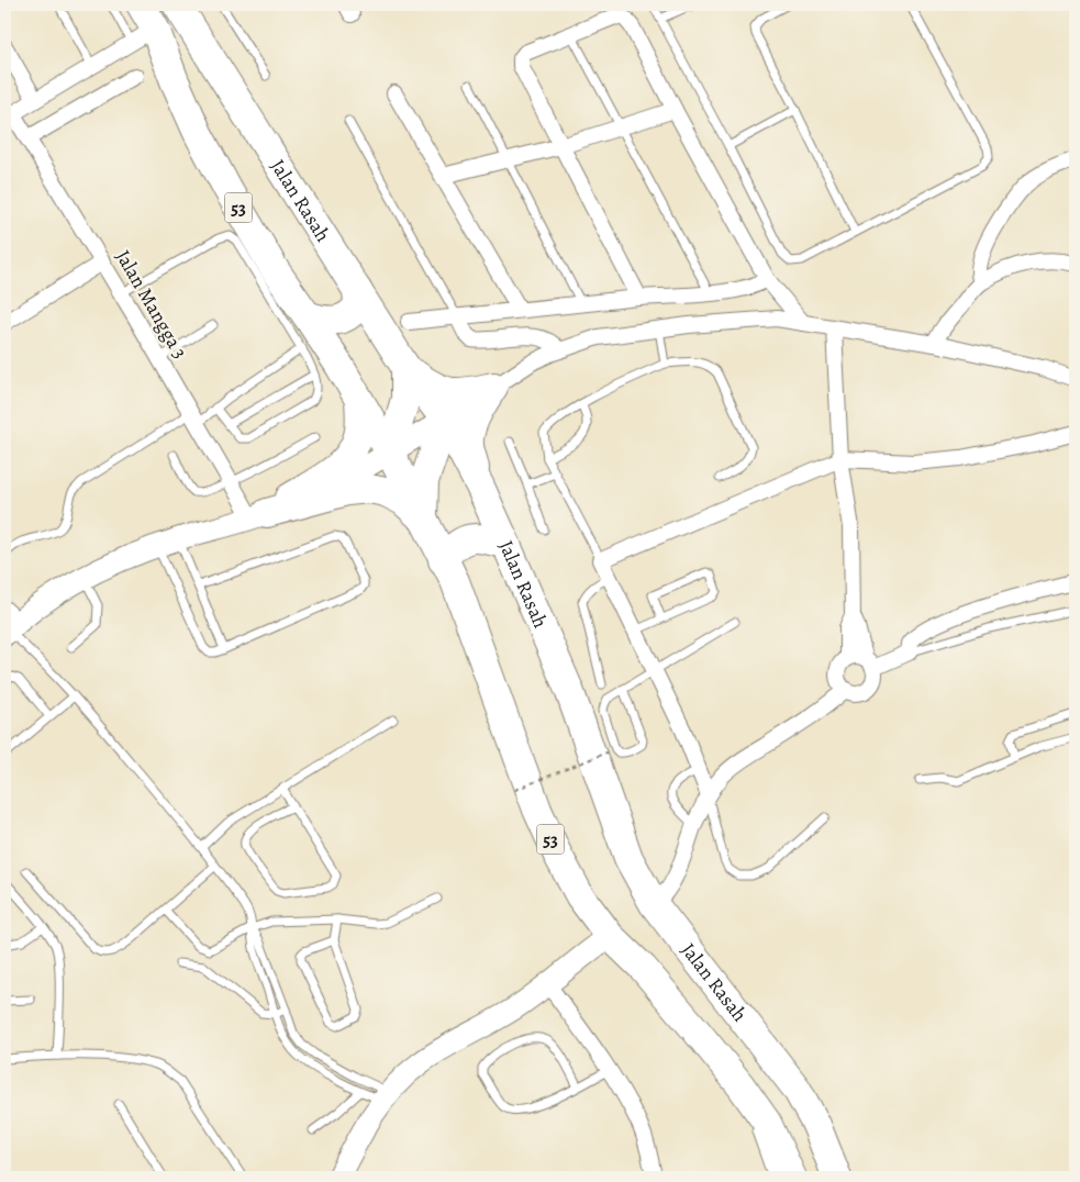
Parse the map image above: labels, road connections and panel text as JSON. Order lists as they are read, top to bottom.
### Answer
{
  "streets": {
    "highway": ["Jalan Rasah", "53"],
    "street": ["Jalan Mangga 3"]
  }
}
